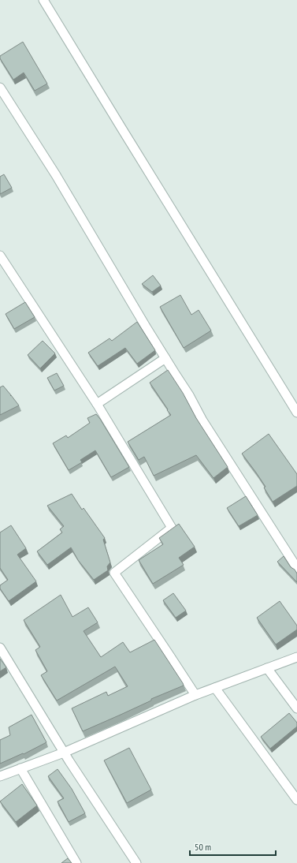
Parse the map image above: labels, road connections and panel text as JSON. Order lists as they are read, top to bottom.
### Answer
{
  "scale_bar": "50 m"
}
